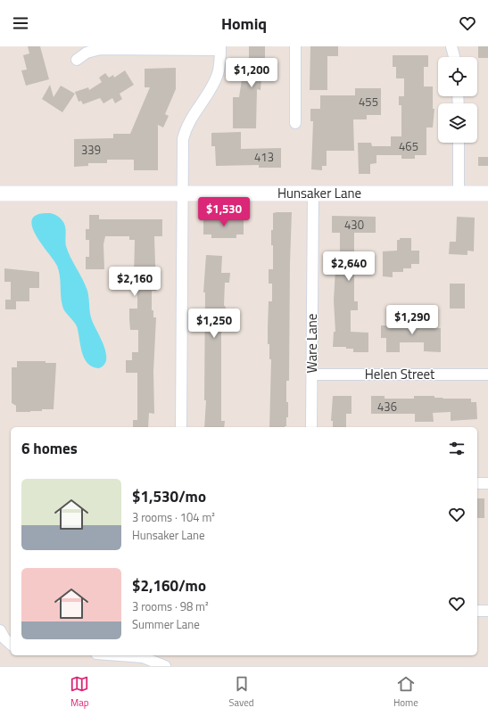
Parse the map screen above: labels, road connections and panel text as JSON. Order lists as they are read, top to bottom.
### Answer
{
  "streets": {
    "street": ["Hunsaker Lane", "Ware Lane", "Helen Street"]
  },
  "crossings": [
    ["Hunsaker Lane", "Ware Lane"],
    ["Ware Lane", "Helen Street"]
  ],
  "house_numbers": [
    "455",
    "465",
    "339",
    "413",
    "430",
    "436"
  ],
  "page": {
    "header": "Homiq",
    "price": [
      "$1,200",
      "$1,530",
      "$2,640",
      "$2,160",
      "$1,290",
      "$1,250"
    ],
    "heading": "6 homes",
    "list": [
      {
        "name": "$1,530/mo",
        "note": "3 rooms · 104 m² · Hunsaker Lane"
      },
      {
        "name": "$2,160/mo",
        "note": "3 rooms · 98 m² · Summer Lane"
      }
    ],
    "tabs": ["Map", "Saved", "Home"]
  }
}
